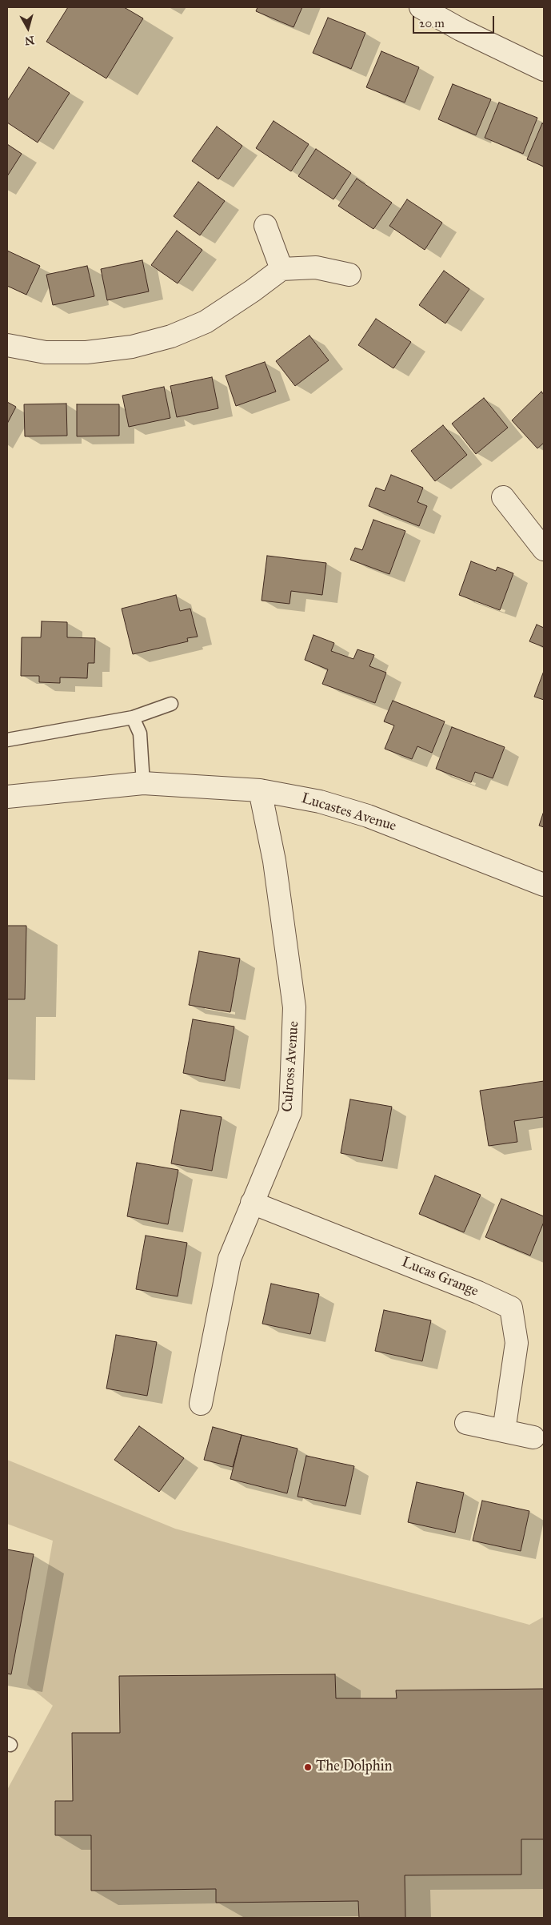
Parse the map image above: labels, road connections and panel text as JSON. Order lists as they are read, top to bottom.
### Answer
{
  "streets": {
    "street": ["Lucastes Avenue", "Culross Avenue", "Lucas Grange"]
  },
  "crossings": [
    ["Lucastes Avenue", "Culross Avenue"],
    ["Culross Avenue", "Lucas Grange"]
  ],
  "places": ["The Dolphin"],
  "scale_bar": "20 m",
  "north": "bottom"
}
